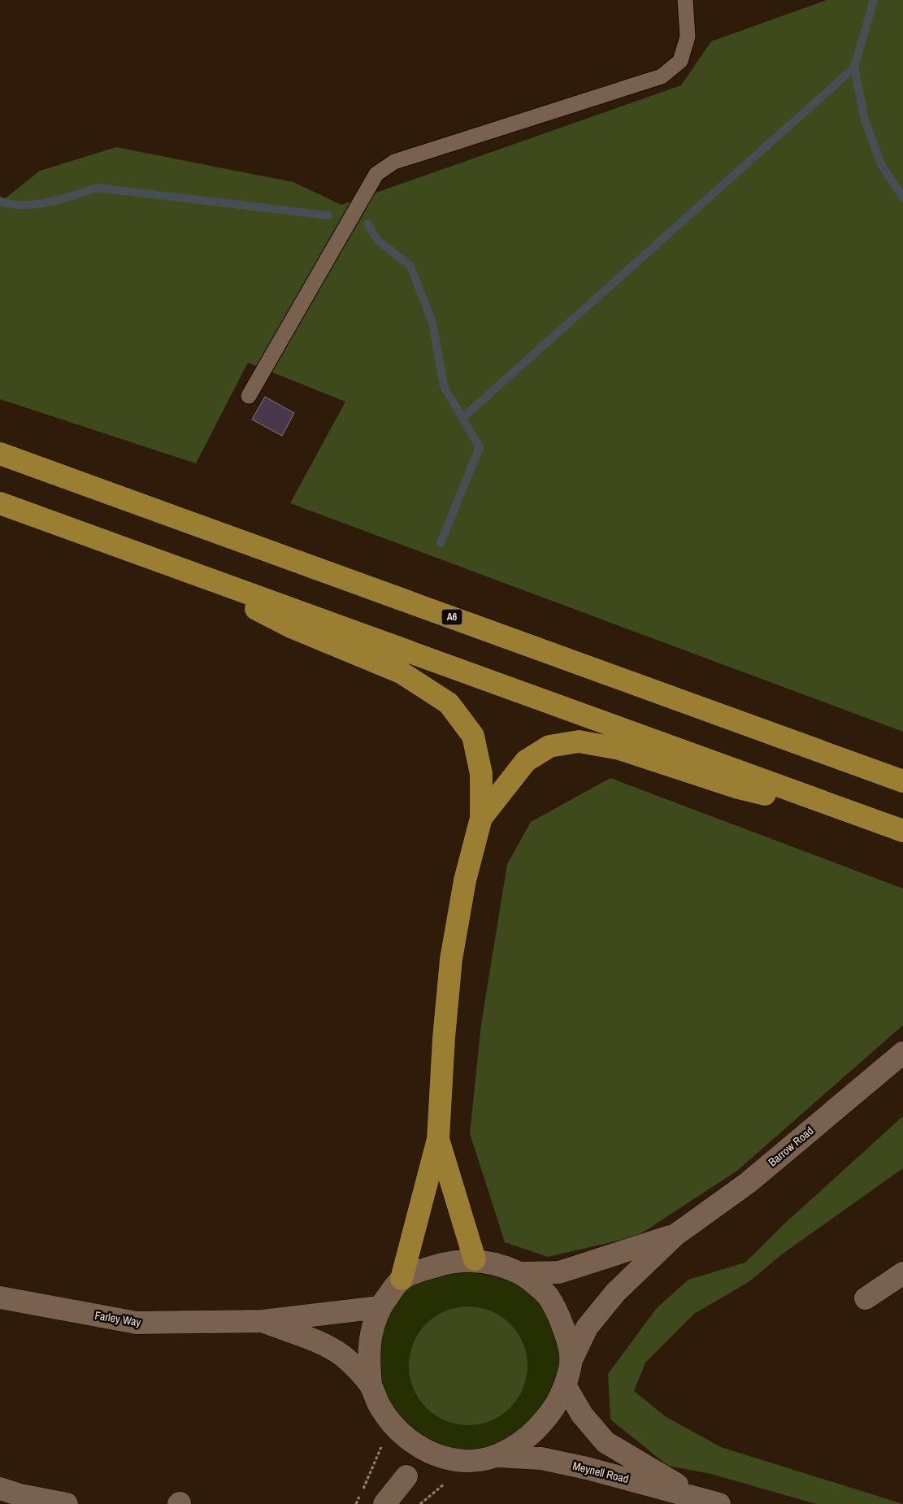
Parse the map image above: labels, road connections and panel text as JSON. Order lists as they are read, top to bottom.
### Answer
{
  "streets": {
    "highway": ["A6"],
    "street": ["Barrow Road", "Farley Way", "Meynell Road"]
  }
}
